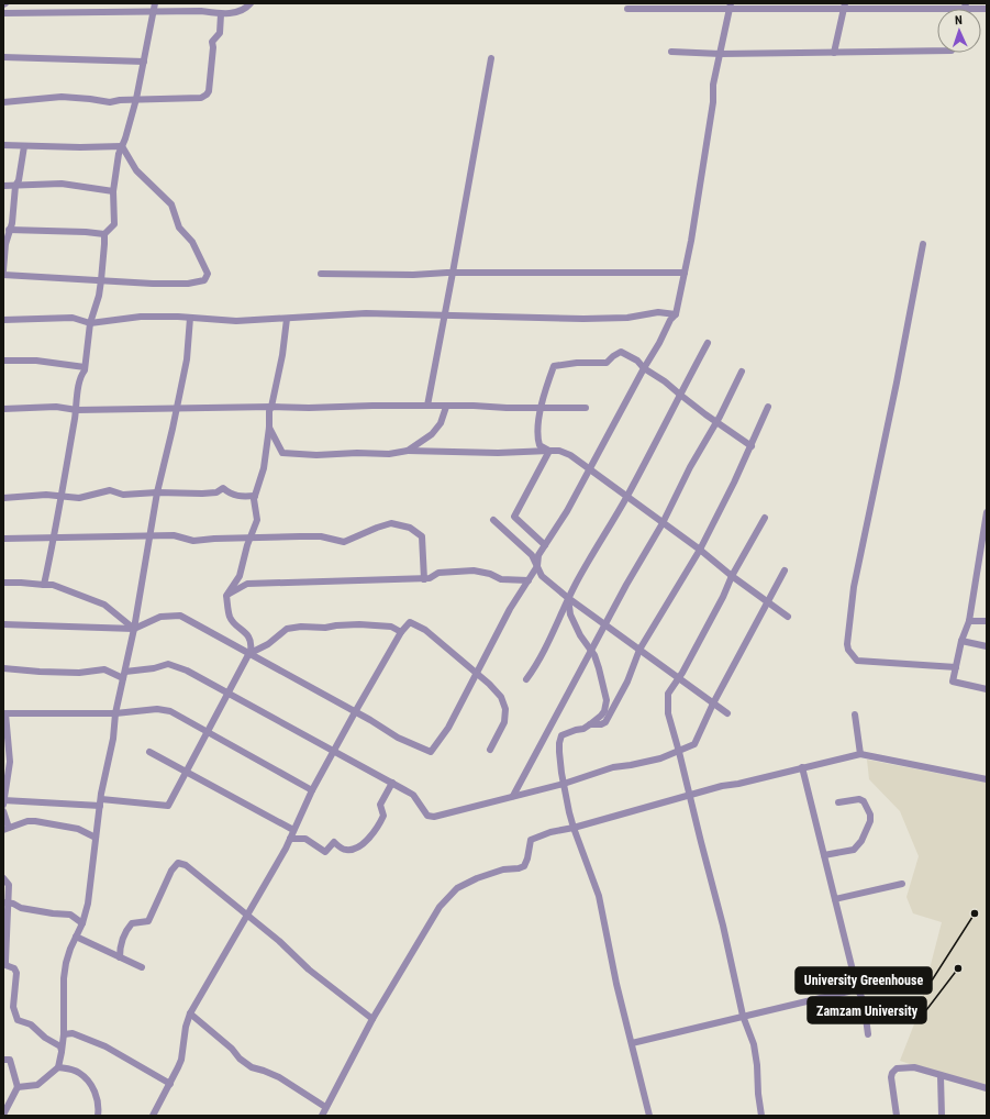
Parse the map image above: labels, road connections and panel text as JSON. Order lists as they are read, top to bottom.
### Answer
{
  "places": ["University Greenhouse", "Zamzam University"],
  "north": "top"
}
